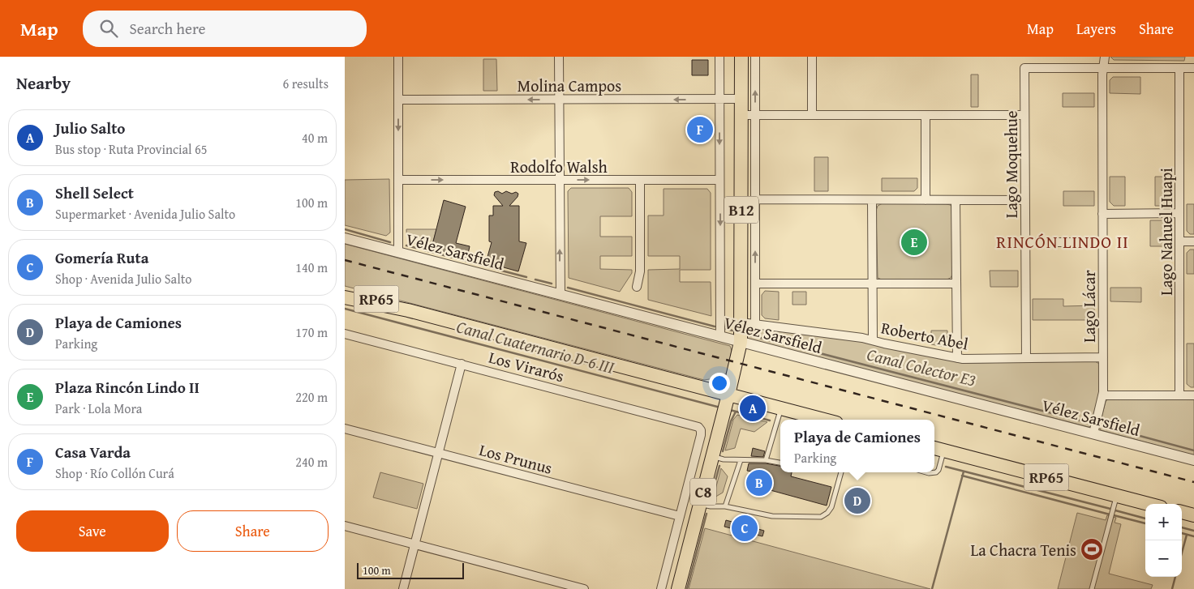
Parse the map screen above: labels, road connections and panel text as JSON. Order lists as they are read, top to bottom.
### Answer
{
  "streets": {
    "main road": ["B12", "RP65", "C8"],
    "street": [
      "Molina Campos",
      "Lago Moquehue",
      "Rodolfo Walsh",
      "Lago Nahuel Huapi",
      "Vélez Sarsfield",
      "Lago Lácar",
      "Roberto Abel",
      "Los Virarós",
      "Los Prunus"
    ]
  },
  "crossings": [
    ["Molina Campos", "B12"],
    ["Lago Moquehue", "Lago Lácar"],
    ["Lago Moquehue", "Roberto Abel"],
    ["B12", "Vélez Sarsfield"],
    ["B12", "RP65"],
    ["B12", "Roberto Abel"],
    ["B12", "C8"],
    ["Vélez Sarsfield", "Lago Lácar"],
    ["RP65", "C8"],
    ["Lago Lácar", "Roberto Abel"],
    ["Los Virarós", "Los Prunus"]
  ],
  "one_way": ["Molina Campos", "Rodolfo Walsh"],
  "districts": ["RINCÓN LINDO II"],
  "water": ["Canal Cuaternario D-6 III", "Canal Colector E3"],
  "places": {
    "sports": ["La Chacra Tenis"]
  },
  "scale_bar": "100 m",
  "page": {
    "header": "Map",
    "search": "Search here",
    "nav": ["Map", "Layers", "Share"],
    "heading": ["Nearby", "6 results"],
    "list": [
      {
        "mark": "A",
        "name": "Julio Salto",
        "note": "Bus stop · Ruta Provincial 65",
        "value": "40 m"
      },
      {
        "mark": "B",
        "name": "Shell Select",
        "note": "Supermarket · Avenida Julio Salto",
        "value": "100 m"
      },
      {
        "mark": "C",
        "name": "Gomería Ruta",
        "note": "Shop · Avenida Julio Salto",
        "value": "140 m"
      },
      {
        "mark": "D",
        "name": "Playa de Camiones",
        "note": "Parking",
        "value": "170 m"
      },
      {
        "mark": "E",
        "name": "Plaza Rincón Lindo II",
        "note": "Park · Lola Mora",
        "value": "220 m"
      },
      {
        "mark": "F",
        "name": "Casa Varda",
        "note": "Shop · Río Collón Curá",
        "value": "240 m"
      }
    ],
    "pins": [
      "F",
      "E",
      "A",
      "B",
      "D",
      "C"
    ],
    "popup": ["Playa de Camiones", "Parking"],
    "buttons": ["Save", "Share"],
    "map_buttons": ["+", "−"],
    "scale": "100 m"
  }
}
